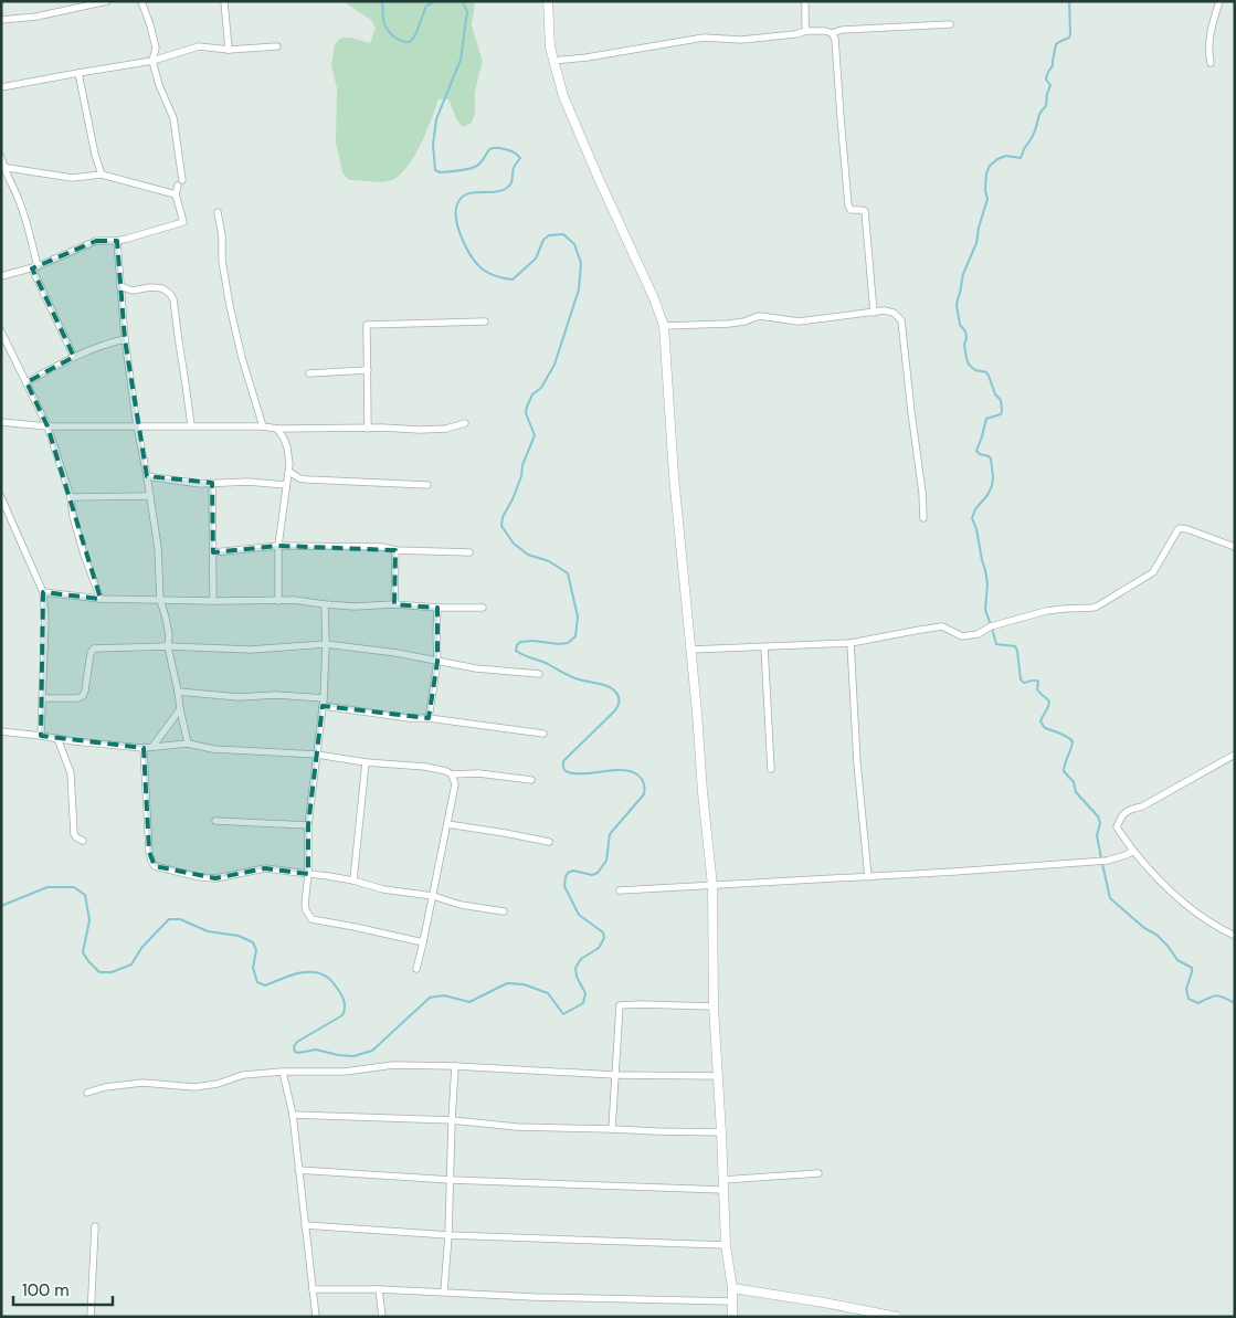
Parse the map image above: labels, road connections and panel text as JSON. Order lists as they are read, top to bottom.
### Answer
{
  "scale_bar": "100 m"
}
